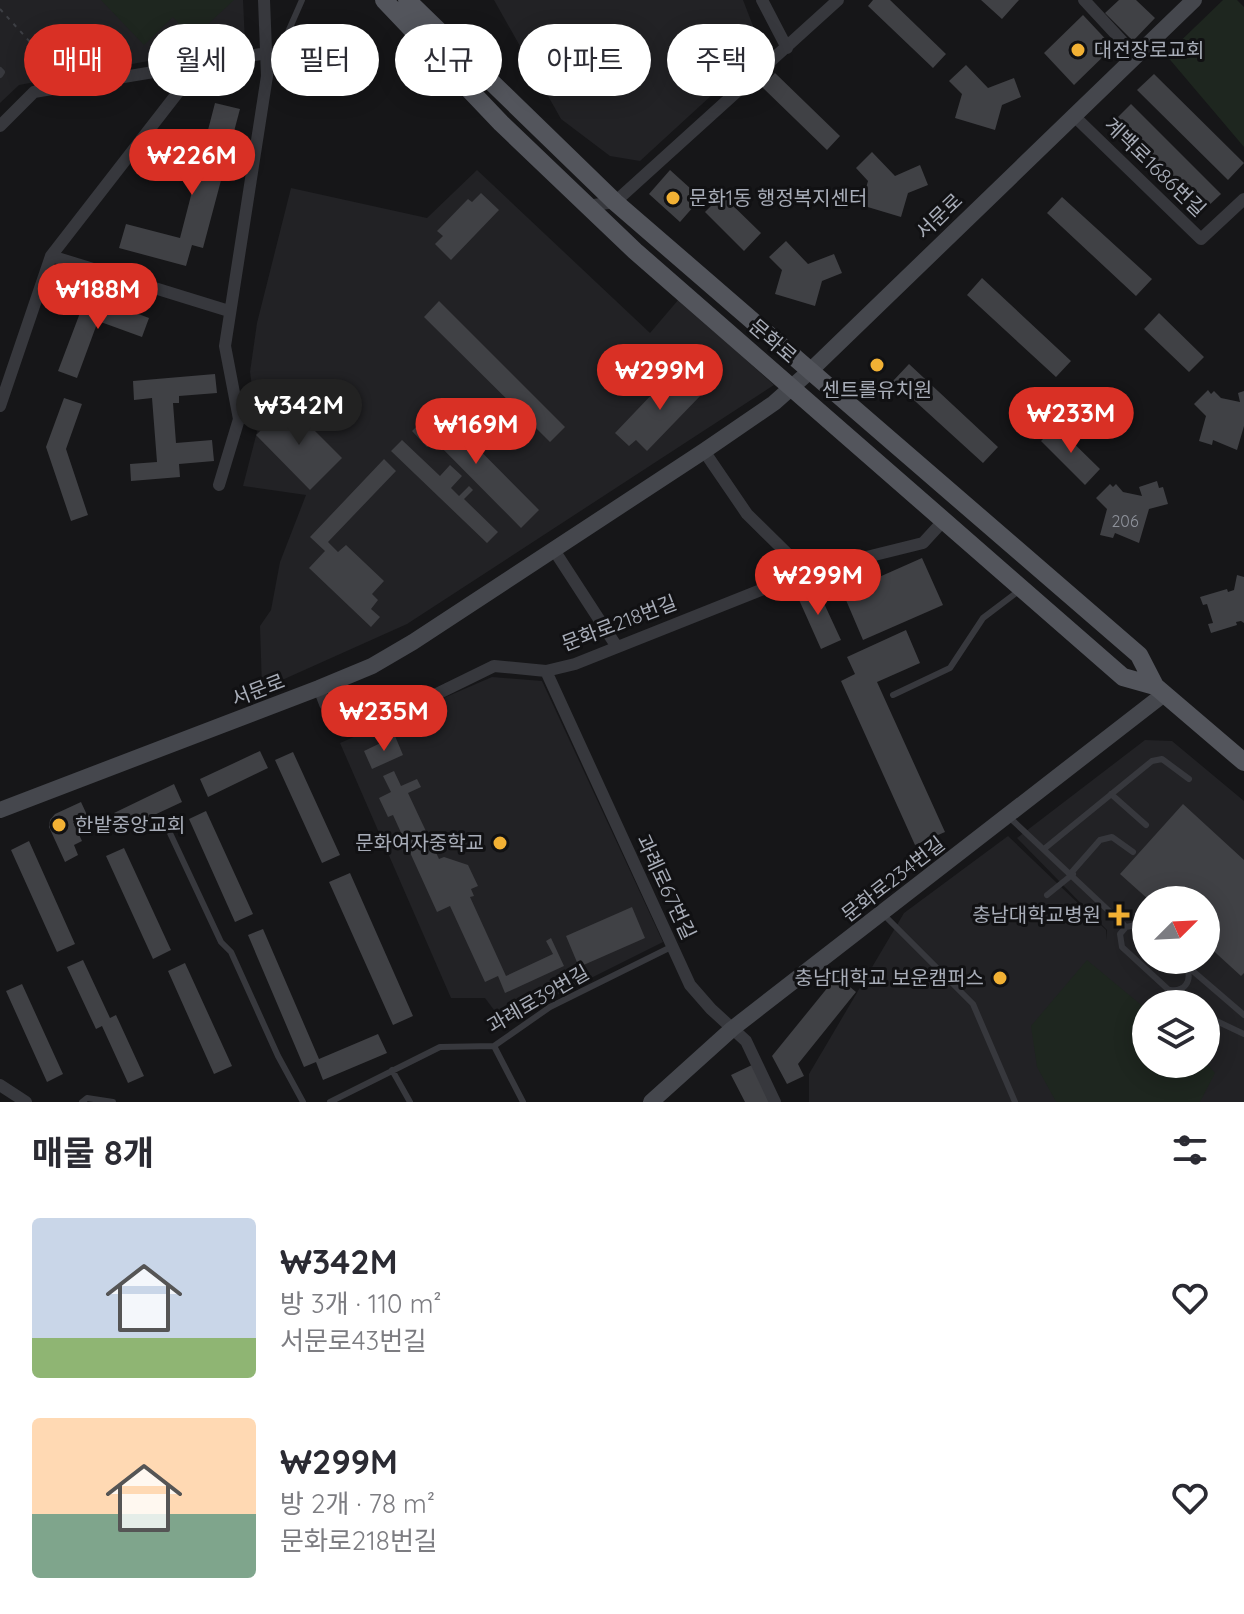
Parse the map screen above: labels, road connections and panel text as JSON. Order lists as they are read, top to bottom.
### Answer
{
  "streets": {
    "main road": ["서문로", "문화로", "문화로234번길"],
    "street": ["계백로1686번길", "문화로218번길", "과례로67번길"],
    "lane": ["과례로39번길"]
  },
  "crossings": [
    ["계백로1686번길", "서문로"],
    ["서문로", "문화로"],
    ["서문로", "문화로218번길"],
    ["문화로", "문화로218번길"],
    ["문화로", "문화로234번길"],
    ["문화로218번길", "과례로67번길"],
    ["문화로234번길", "과례로67번길"],
    ["과례로67번길", "과례로39번길"]
  ],
  "places": {
    "other": [
      "대전장로교회",
      "문화1동 행정복지센터",
      "센트롤유치원",
      "한밭중앙교회",
      "문화여자중학교",
      "충남대학교 보운캠퍼스"
    ],
    "health": ["충남대학교병원"]
  },
  "house_numbers": ["206"],
  "north": "top right",
  "page": {
    "chip": [
      "매매",
      "월세",
      "필터",
      "신규",
      "아파트",
      "주택"
    ],
    "price": [
      "₩226M",
      "₩188M",
      "₩299M",
      "₩342M",
      "₩233M",
      "₩169M",
      "₩299M",
      "₩235M"
    ],
    "heading": "매물 8개",
    "list": [
      {
        "name": "₩342M",
        "note": "방 3개 · 110 m² · 서문로43번길"
      },
      {
        "name": "₩299M",
        "note": "방 2개 · 78 m² · 문화로218번길"
      }
    ]
  }
}
